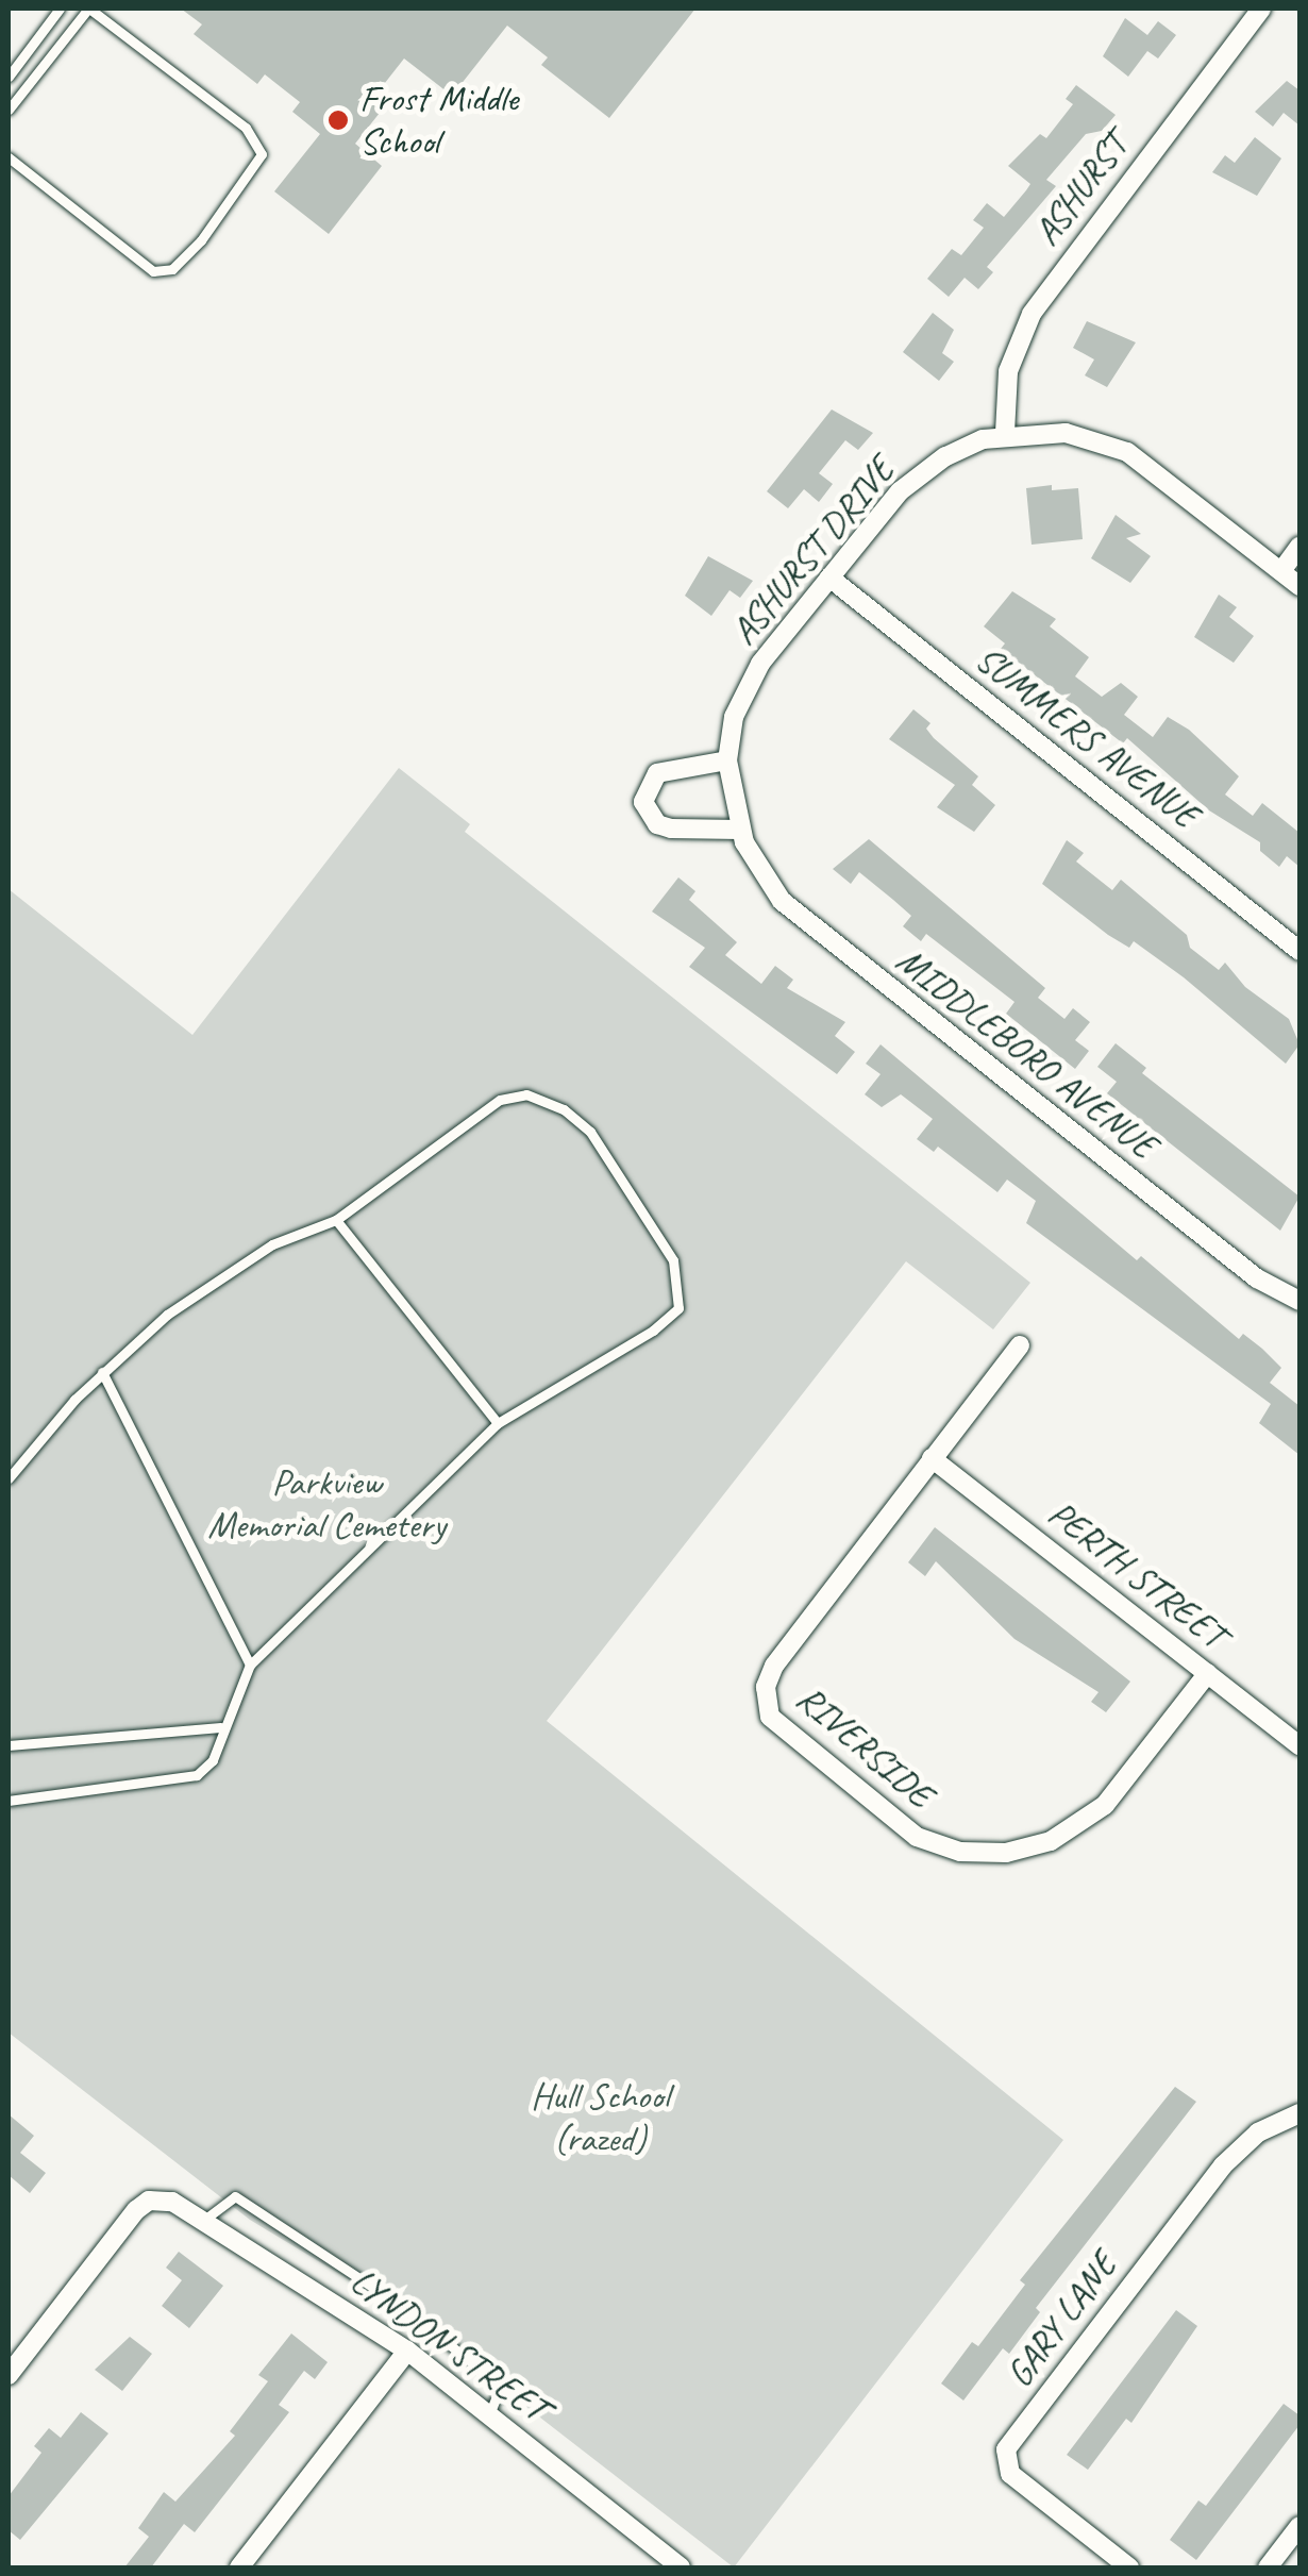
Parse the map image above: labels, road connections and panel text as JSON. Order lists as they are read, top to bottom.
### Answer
{
  "streets": {
    "street": [
      "ASHURST",
      "ASHURST DRIVE",
      "SUMMERS AVENUE",
      "MIDDLEBORO AVENUE",
      "PERTH STREET",
      "RIVERSIDE",
      "GARY LANE",
      "LYNDON STREET"
    ]
  },
  "crossings": [
    ["ASHURST", "ASHURST DRIVE"],
    ["ASHURST DRIVE", "SUMMERS AVENUE"],
    ["ASHURST DRIVE", "MIDDLEBORO AVENUE"],
    ["PERTH STREET", "RIVERSIDE"]
  ],
  "parks": ["Parkview Memorial Cemetery", "Hull School (razed)"],
  "places": ["Frost Middle School"]
}
